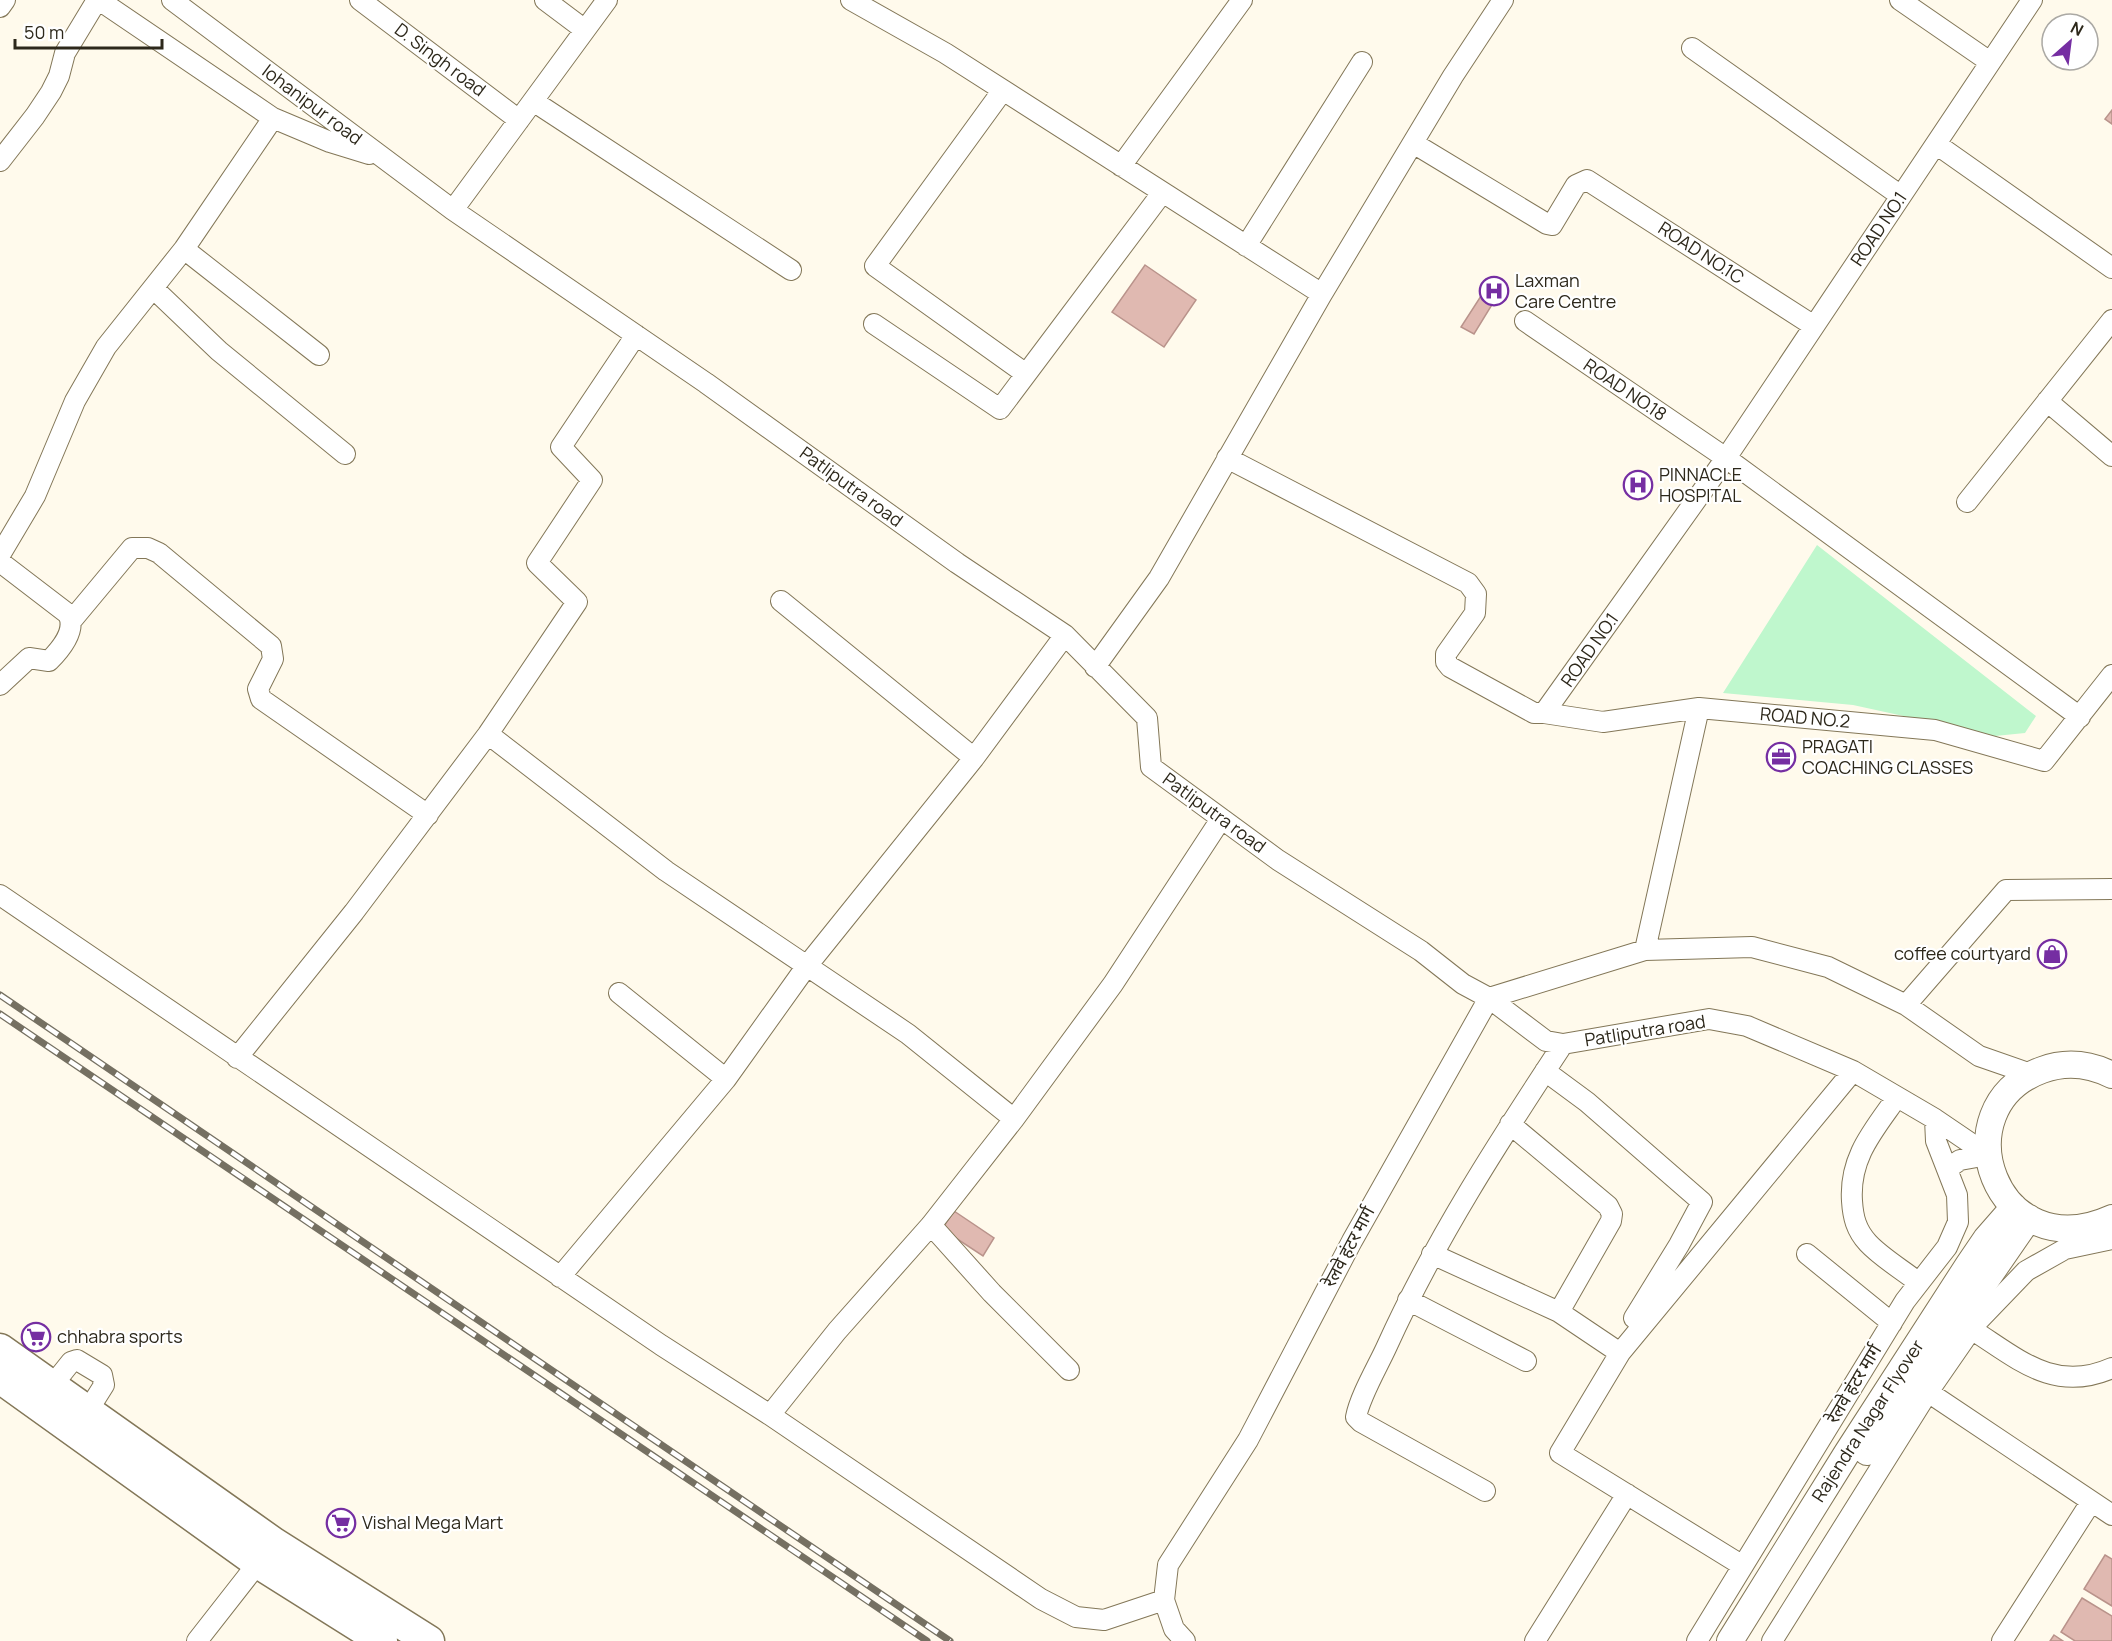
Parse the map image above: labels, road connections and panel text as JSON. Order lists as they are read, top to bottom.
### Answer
{
  "streets": {
    "main road": ["Rajendra Nagar Flyover"],
    "street": [
      "D. Singh road",
      "lohanipur road",
      "ROAD NO.1",
      "ROAD NO.1C",
      "ROAD NO.18",
      "Patliputra road",
      "ROAD NO.2",
      "रेलवे हंटर मार्ग"
    ]
  },
  "crossings": [
    ["lohanipur road", "Patliputra road"],
    ["ROAD NO.1", "ROAD NO.1C"],
    ["ROAD NO.1", "ROAD NO.18"],
    ["ROAD NO.1", "ROAD NO.2"],
    ["Patliputra road", "रेलवे हंटर मार्ग"]
  ],
  "places": {
    "hospital": ["Laxman Care Centre", "PINNACLE HOSPITAL"],
    "office": ["PRAGATI COACHING CLASSES"],
    "shop": ["coffee courtyard"],
    "supermarket": ["chhabra sports", "Vishal Mega Mart"]
  },
  "scale_bar": "50 m",
  "north": "top right"
}
